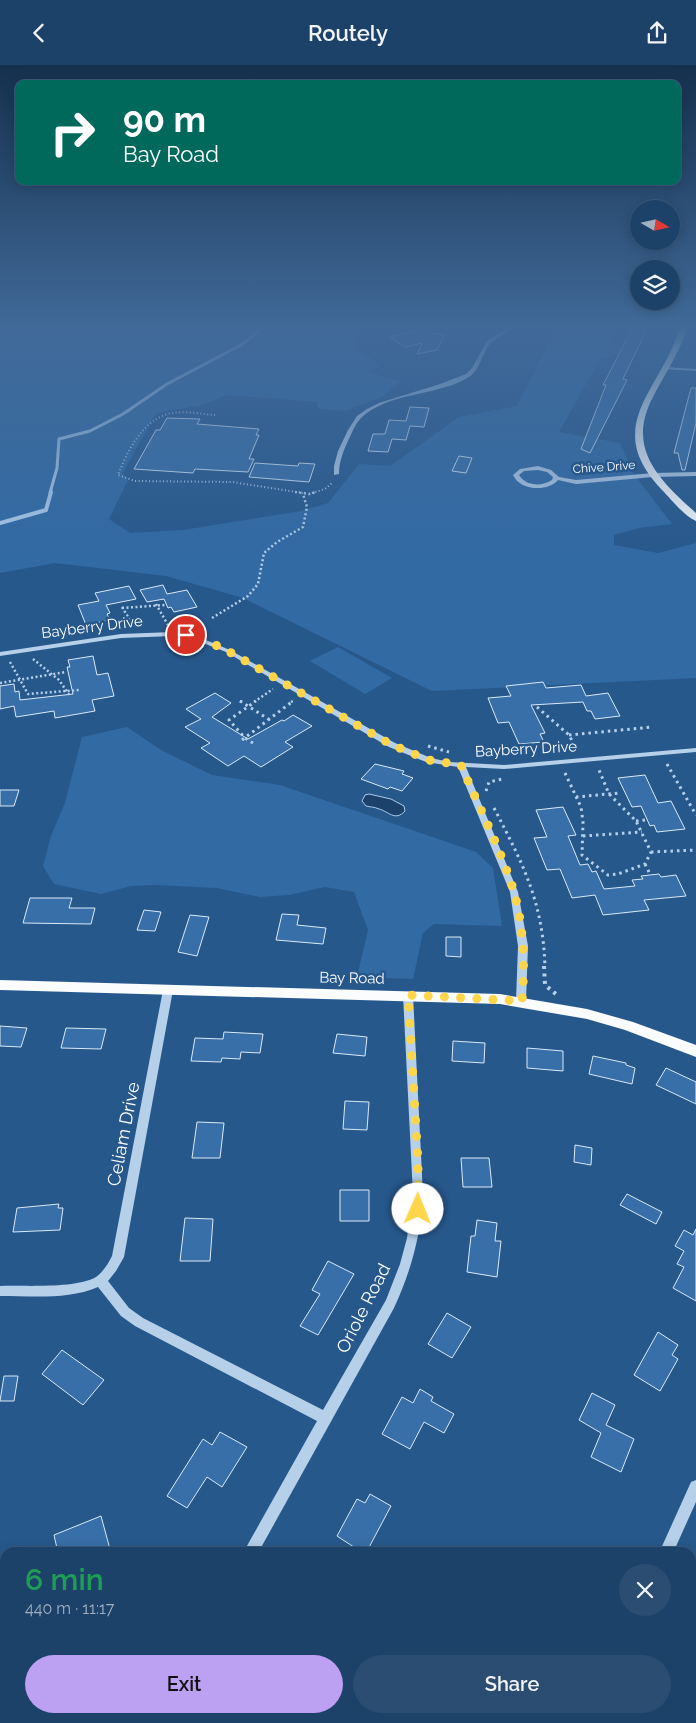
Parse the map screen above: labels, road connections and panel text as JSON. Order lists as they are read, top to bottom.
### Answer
{
  "streets": {
    "main road": ["Bay Road"],
    "street": [
      "Chive Drive",
      "Bayberry Drive",
      "Celiam Drive",
      "Oriole Road"
    ]
  },
  "crossings": [
    ["Bay Road", "Celiam Drive"],
    ["Bay Road", "Oriole Road"]
  ],
  "north": "right",
  "page": {
    "header": "Routely",
    "turn": ["90 m", "Bay Road"],
    "heading": ["6 min", "440 m · 11:17"],
    "buttons": ["Exit", "Share"]
  }
}
